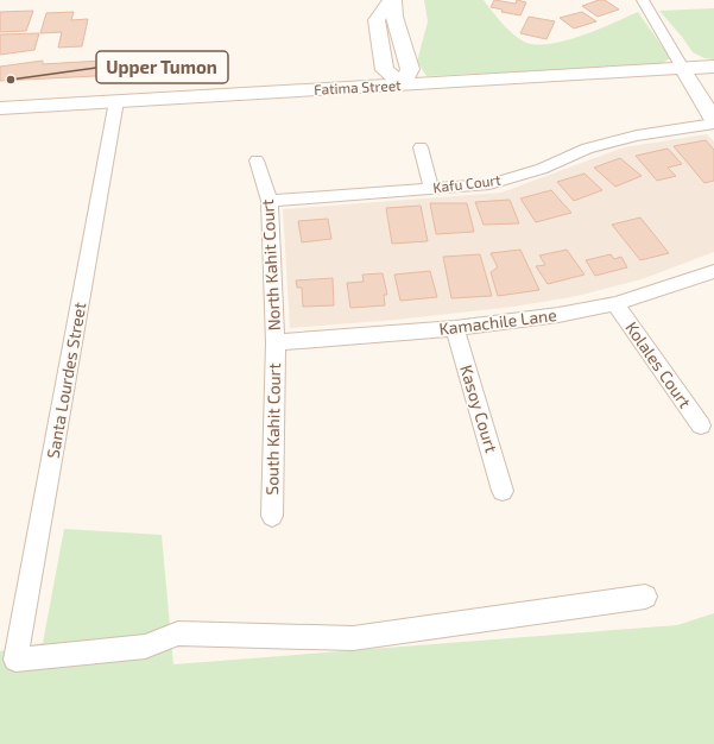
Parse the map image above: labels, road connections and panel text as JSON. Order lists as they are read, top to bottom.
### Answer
{
  "streets": {
    "main road": ["Fatima Street"],
    "street": [
      "Kafu Court",
      "North Kahit Court",
      "Kamachile Lane",
      "Kolales Court",
      "Santa Lourdes Street",
      "Kasoy Court",
      "South Kahit Court"
    ]
  },
  "crossings": [
    ["Fatima Street", "Santa Lourdes Street"],
    ["Kafu Court", "North Kahit Court"],
    ["North Kahit Court", "Kamachile Lane"],
    ["North Kahit Court", "South Kahit Court"],
    ["Kamachile Lane", "Kolales Court"],
    ["Kamachile Lane", "Kasoy Court"],
    ["Kamachile Lane", "South Kahit Court"]
  ],
  "places": ["Upper Tumon"]
}
